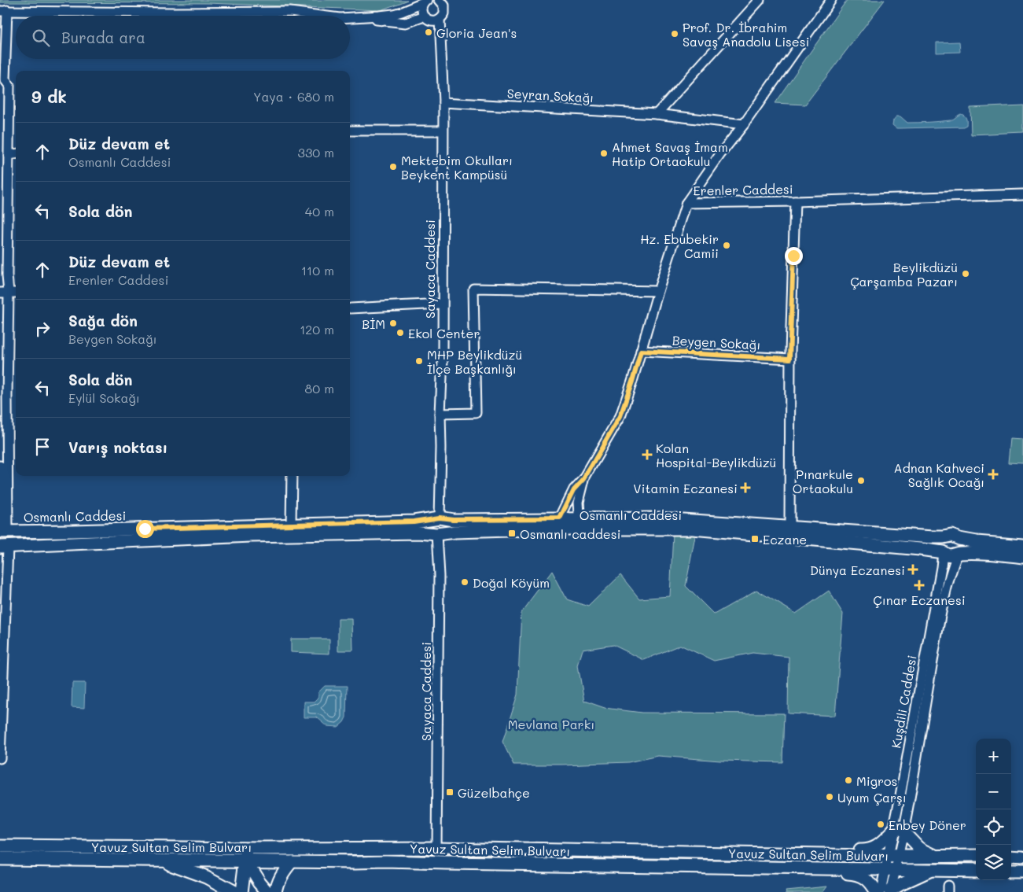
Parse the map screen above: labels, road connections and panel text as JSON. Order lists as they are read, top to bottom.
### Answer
{
  "streets": {
    "main road": ["Osmanlı Caddesi", "Yavuz Sultan Selim Bulvarı"],
    "street": [
      "Seyran Sokağı",
      "Erenler Caddesi",
      "Sayaca Caddesi",
      "Beygen Sokağı",
      "Kuşdili Caddesi"
    ]
  },
  "crossings": [
    ["Seyran Sokağı", "Sayaca Caddesi"],
    ["Erenler Caddesi", "Beygen Sokağı"],
    ["Sayaca Caddesi", "Osmanlı Caddesi"],
    ["Sayaca Caddesi", "Yavuz Sultan Selim Bulvarı"],
    ["Osmanlı Caddesi", "Kuşdili Caddesi"],
    ["Kuşdili Caddesi", "Yavuz Sultan Selim Bulvarı"]
  ],
  "parks": ["Mevlana Parkı"],
  "places": {
    "other": [
      "Gloria Jean's",
      "Prof. Dr. İbrahim Savaş Anadolu Lisesi",
      "Ahmet Savaş İmam Hatip Ortaokulu",
      "Mektebim Okulları Beykent Kampüsü",
      "Hz. Ebubekir Camii",
      "Beylikdüzü Çarşamba Pazarı",
      "BİM",
      "Ekol Center",
      "MHP Beylikdüzü İlçe Başkanlığı",
      "Pınarkule Ortaokulu",
      "Doğal Köyüm",
      "Migros",
      "Uyum Çarşı",
      "Enbey Döner"
    ],
    "health": [
      "Kolan Hospital-Beylikdüzü",
      "Adnan Kahveci Sağlık Ocağı",
      "Vitamin Eczanesi",
      "Dünya Eczanesi",
      "Çınar Eczanesi"
    ],
    "transit": ["Osmanlı caddesi", "Eczane", "Güzelbahçe"]
  },
  "page": {
    "search": "Burada ara",
    "heading": ["9 dk", "Yaya · 680 m"],
    "list": [
      ["Düz devam et", "Osmanlı Caddesi", "330 m"],
      ["Sola dön", "40 m"],
      ["Düz devam et", "Erenler Caddesi", "110 m"],
      ["Sağa dön", "Beygen Sokağı", "120 m"],
      ["Sola dön", "Eylül Sokağı", "80 m"],
      "Varış noktası"
    ],
    "map_buttons": ["+", "−"]
  }
}
